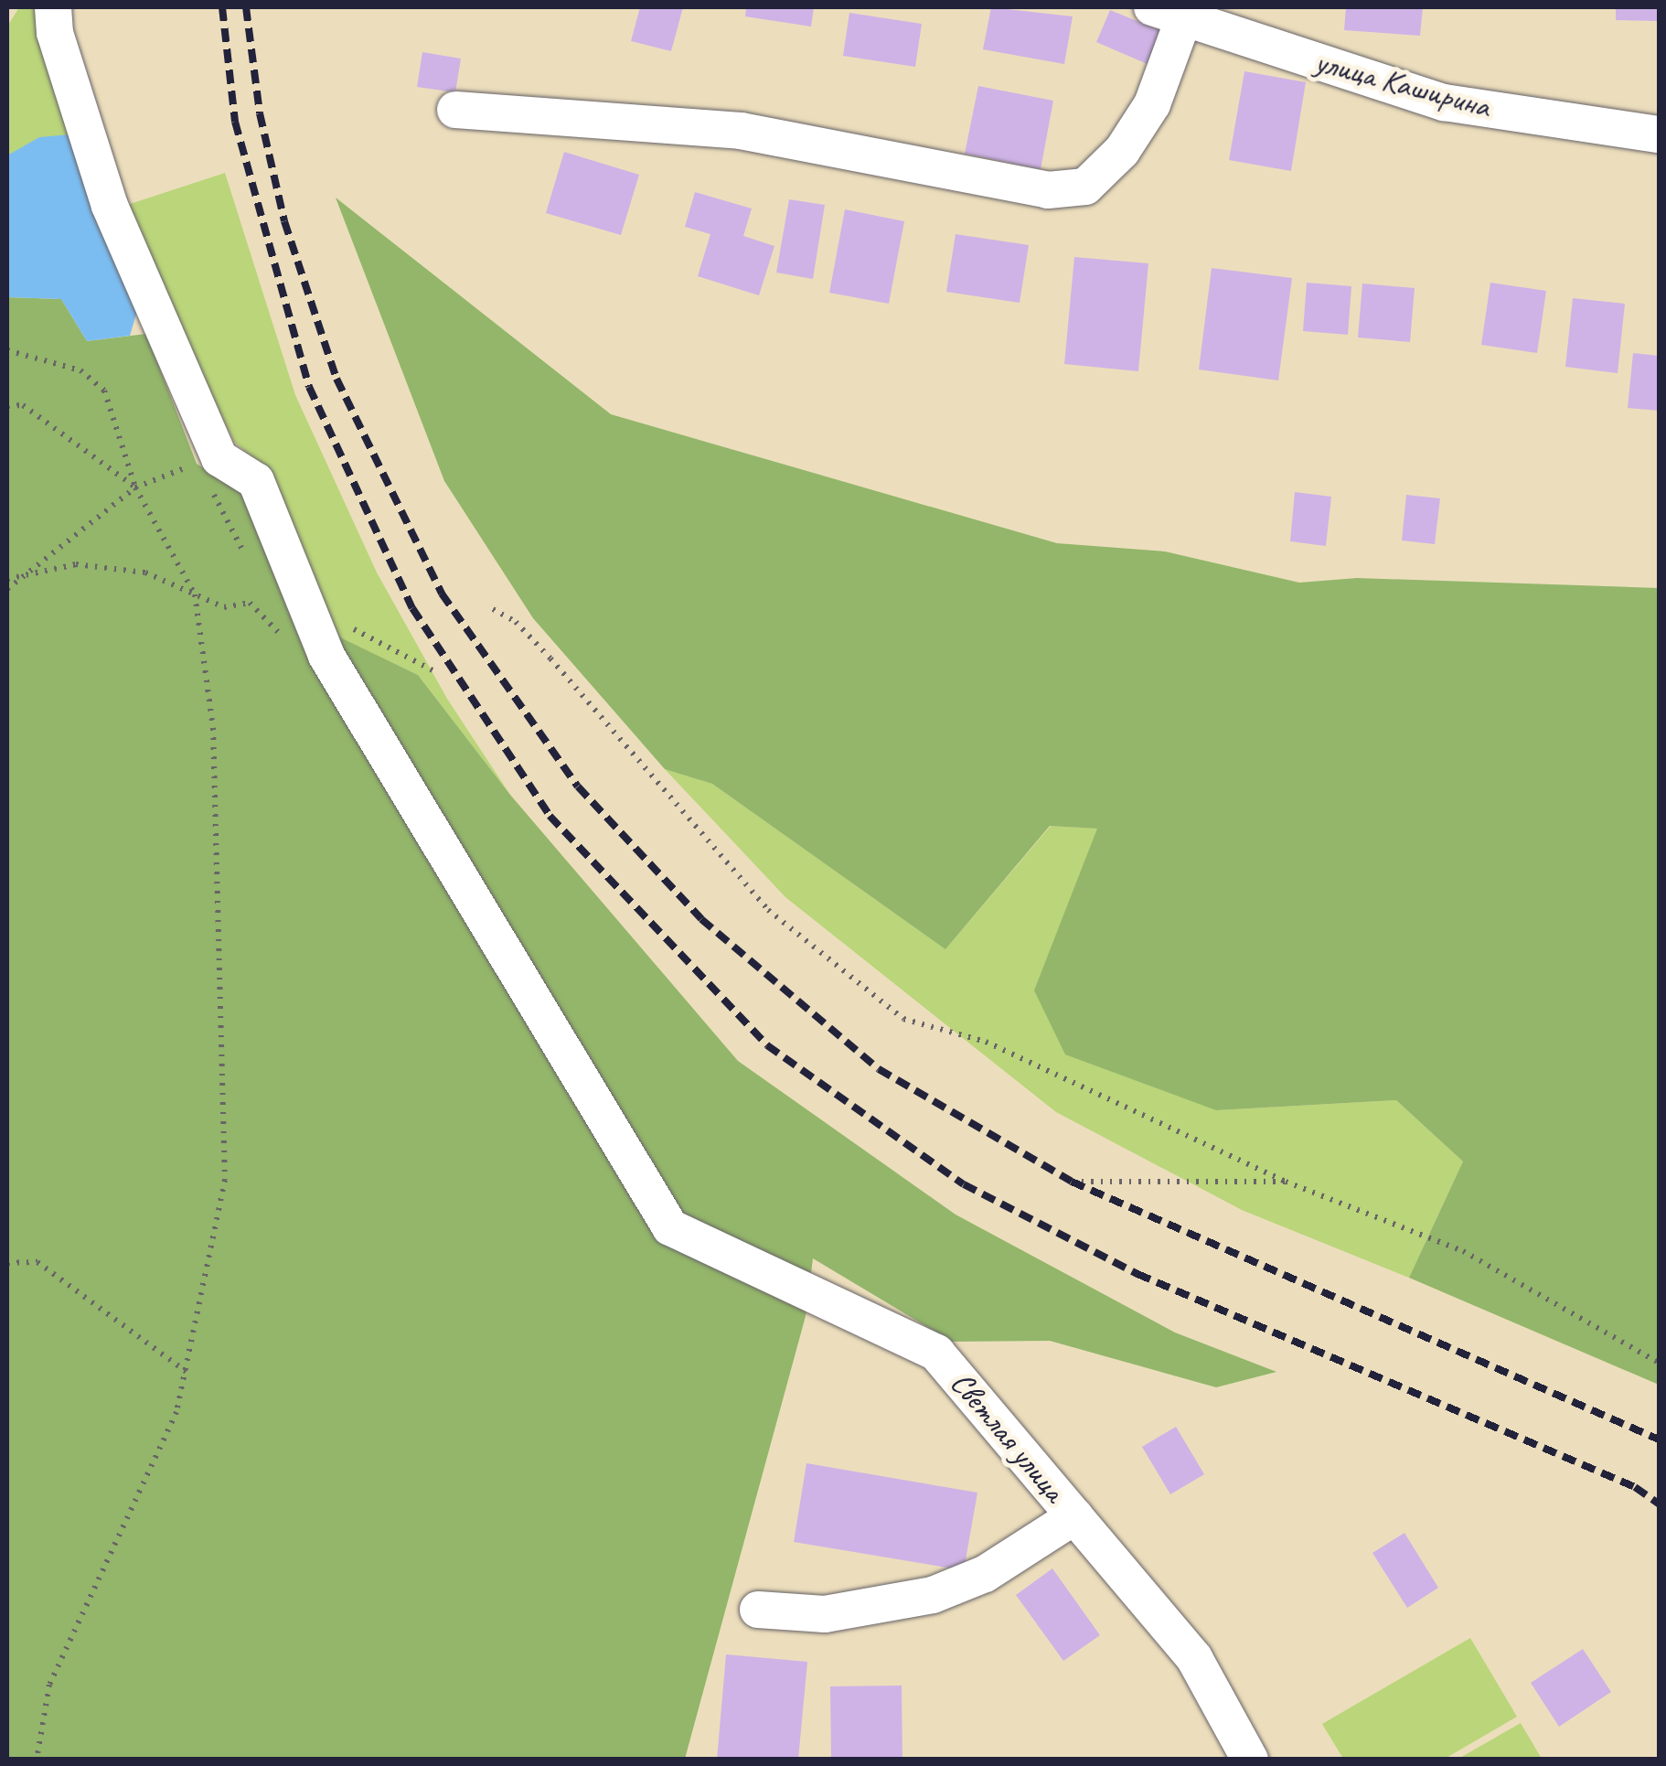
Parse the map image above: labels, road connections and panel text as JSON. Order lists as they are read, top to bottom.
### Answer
{
  "streets": {
    "street": ["улица Каширина", "Светлая улица"]
  }
}
